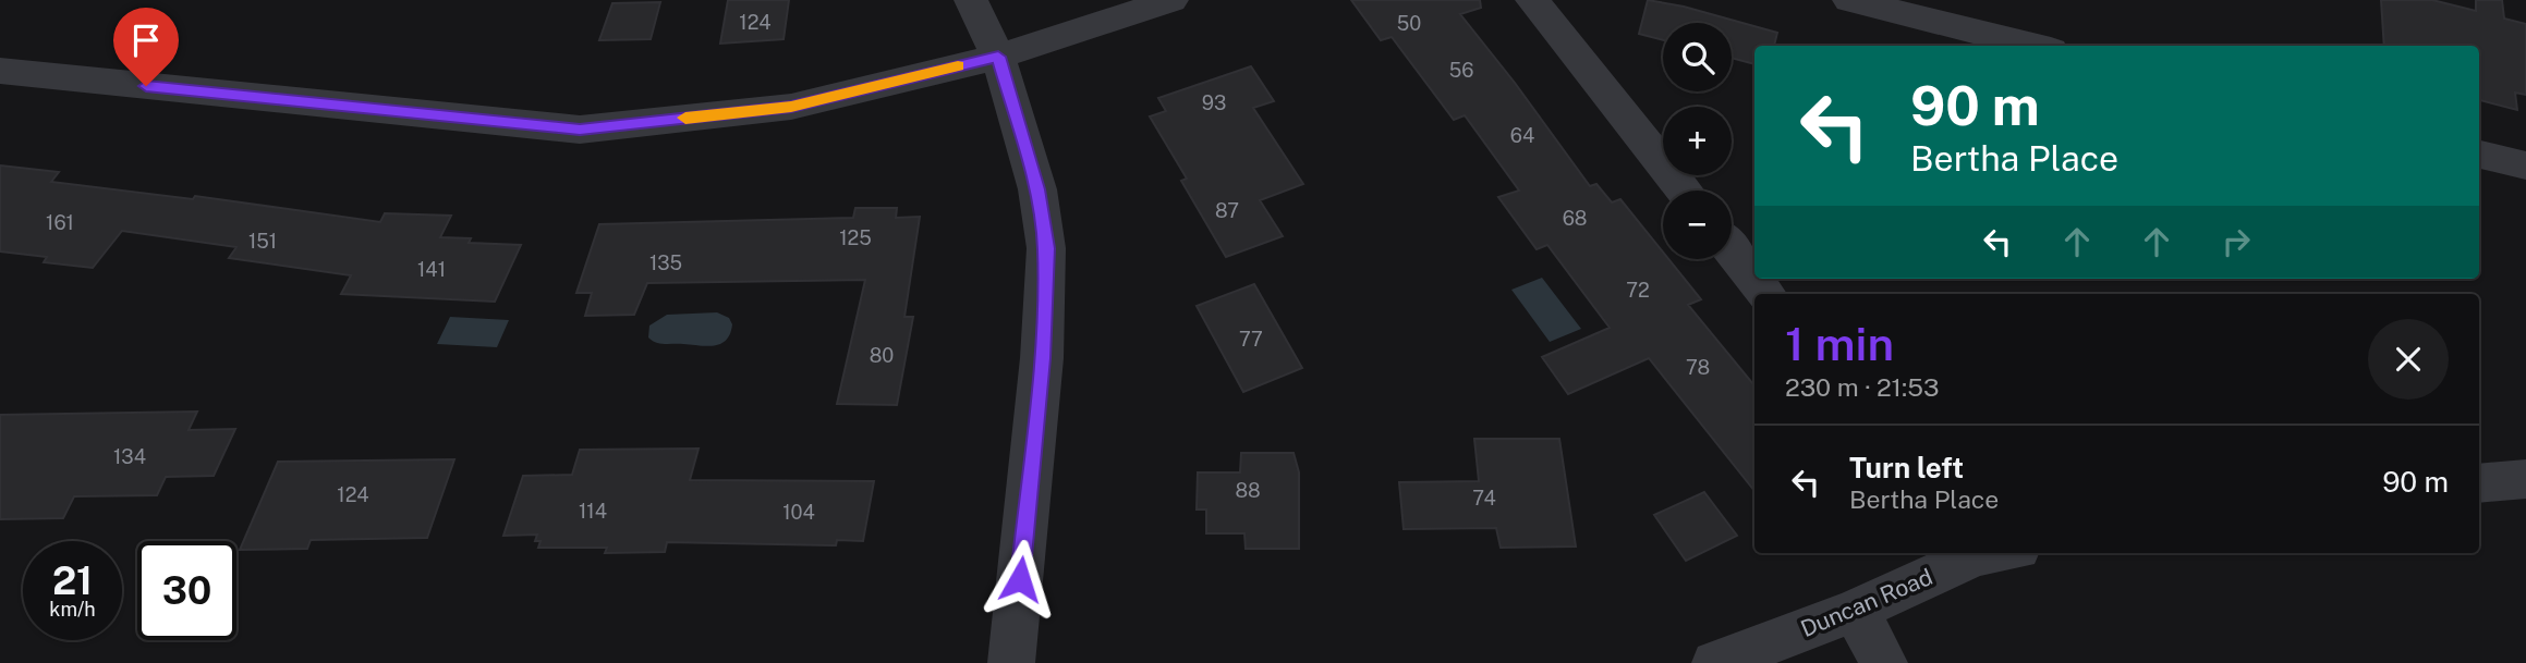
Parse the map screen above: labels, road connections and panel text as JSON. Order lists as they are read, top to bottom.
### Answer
{
  "streets": {
    "street": ["Duncan Road"]
  },
  "house_numbers": [
    "124",
    "50",
    "56",
    "93",
    "64",
    "87",
    "68",
    "161",
    "125",
    "151",
    "135",
    "141",
    "72",
    "77",
    "80",
    "78",
    "134",
    "88",
    "124",
    "74",
    "114",
    "104"
  ],
  "page": {
    "map_buttons": ["+", "−"],
    "turn": ["90 m", "Bertha Place"],
    "heading": ["1 min", "230 m · 21:53"],
    "list": [
      {
        "name": "Turn left",
        "note": "Bertha Place",
        "value": "90 m"
      }
    ],
    "speed": "21 km/h",
    "limit": "30"
  }
}
